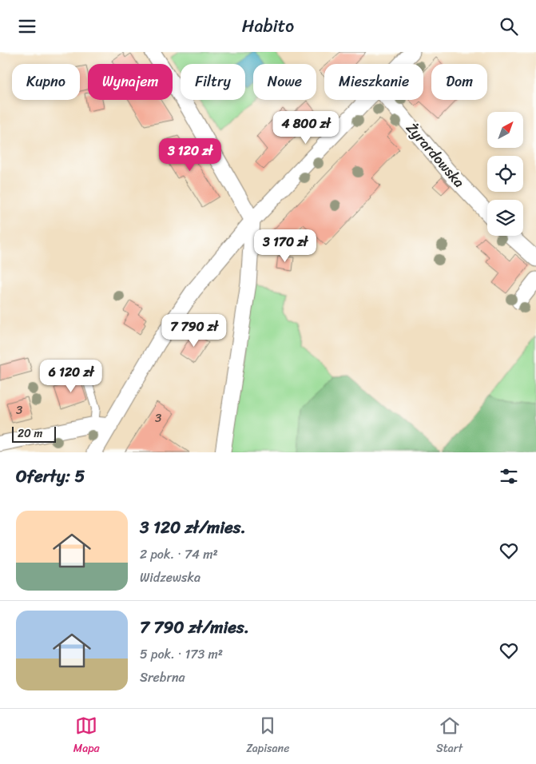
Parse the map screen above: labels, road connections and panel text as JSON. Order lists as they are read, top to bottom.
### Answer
{
  "streets": {
    "street": ["Żyrardowska"]
  },
  "house_numbers": ["3", "3"],
  "scale_bar": "20 m",
  "north": "top right",
  "page": {
    "header": "Habito",
    "chip": [
      "Kupno",
      "Wynajem",
      "Filtry",
      "Nowe",
      "Mieszkanie",
      "Dom"
    ],
    "price": [
      "4 800 zł",
      "3 120 zł",
      "3 170 zł",
      "7 790 zł",
      "6 120 zł"
    ],
    "scale": "20 m",
    "heading": "Oferty: 5",
    "list": [
      {
        "name": "3 120 zł/mies.",
        "note": "2 pok. · 74 m² · Widzewska"
      },
      {
        "name": "7 790 zł/mies.",
        "note": "5 pok. · 173 m² · Srebrna"
      }
    ],
    "tabs": ["Mapa", "Zapisane", "Start"]
  }
}
